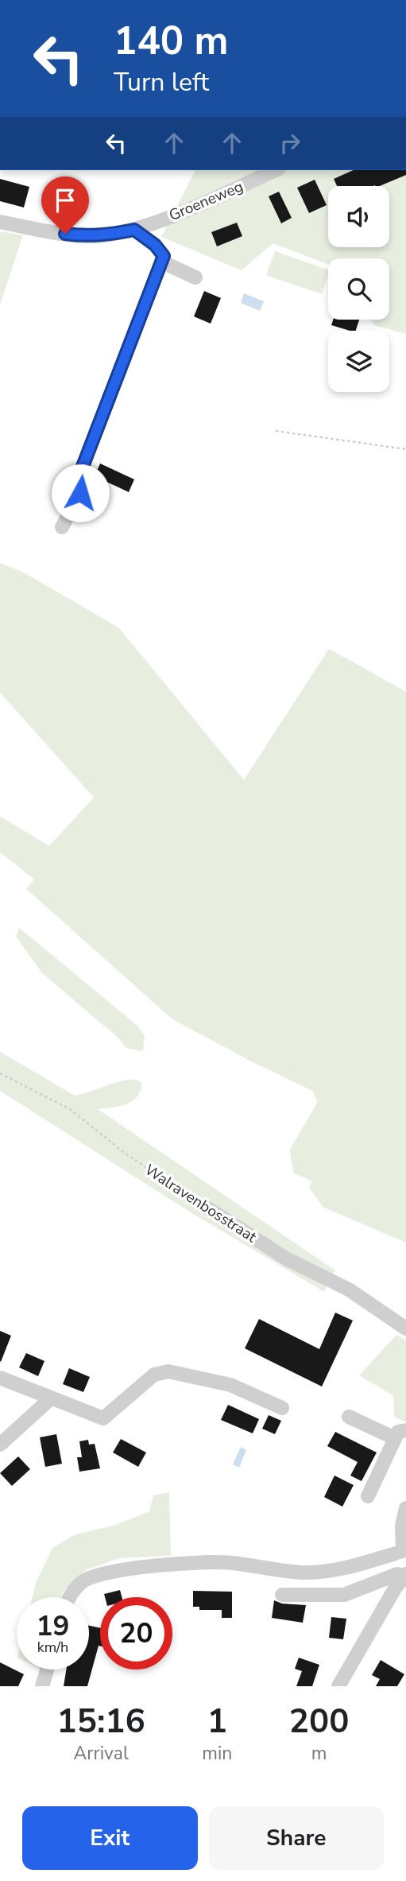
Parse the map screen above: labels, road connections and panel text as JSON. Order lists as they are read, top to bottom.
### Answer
{
  "streets": {
    "street": ["Groeneweg", "Walravenbosstraat"]
  },
  "page": {
    "turn": ["140 m", "Turn left"],
    "speed": "19 km/h",
    "limit": "20",
    "eta": [
      "15:16",
      "Arrival",
      "1",
      "min",
      "200",
      "m"
    ],
    "buttons": ["Exit", "Share"]
  }
}
